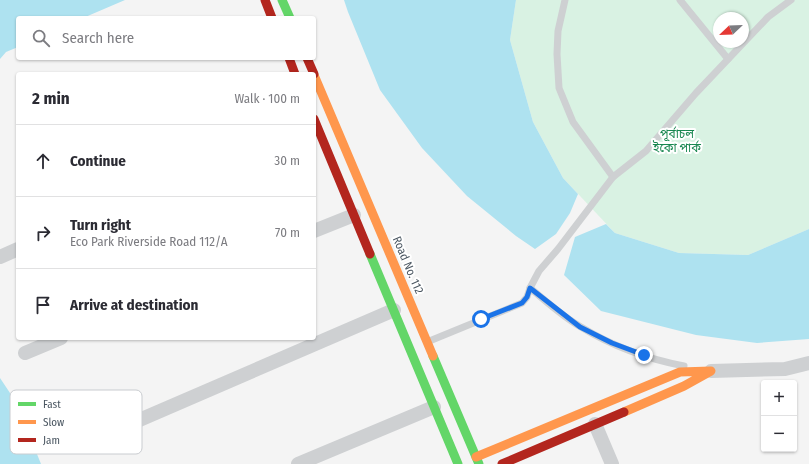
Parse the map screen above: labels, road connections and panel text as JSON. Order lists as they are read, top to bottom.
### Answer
{
  "streets": {
    "street": ["Road No. 112"]
  },
  "parks": ["পূর্বাচল ইকো পার্ক"],
  "legend": ["Fast", "Slow", "Jam"],
  "north": "bottom left",
  "page": {
    "search": "Search here",
    "heading": ["2 min", "Walk · 100 m"],
    "list": [
      ["Continue", "30 m"],
      ["Turn right", "Eco Park Riverside Road 112/A", "70 m"],
      "Arrive at destination"
    ],
    "map_buttons": ["+", "−"]
  }
}
